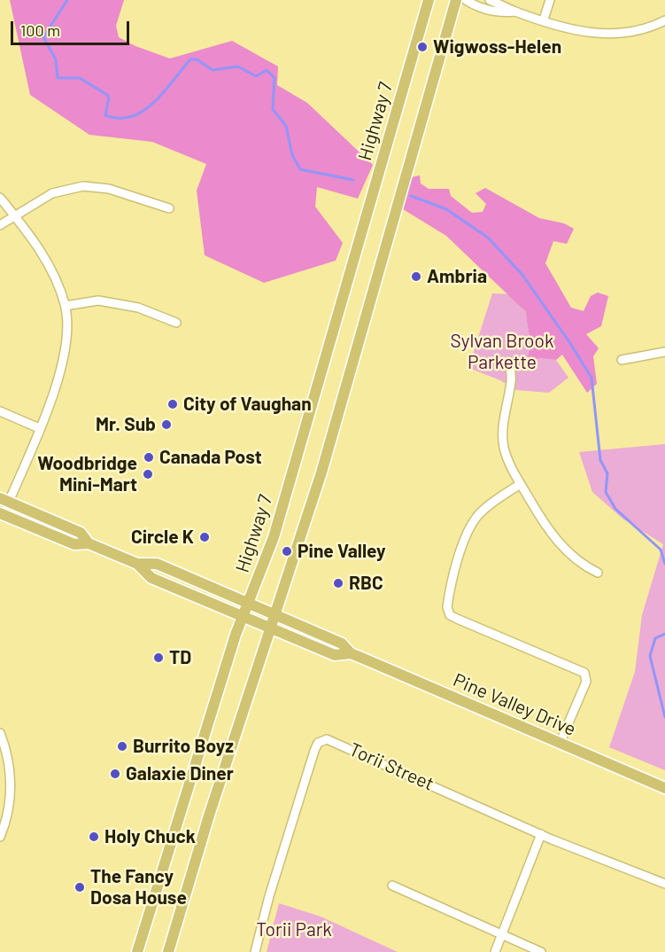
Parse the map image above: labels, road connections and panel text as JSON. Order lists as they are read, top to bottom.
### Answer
{
  "streets": {
    "main road": ["Highway 7", "Pine Valley Drive"],
    "street": ["Torii Street"]
  },
  "crossings": [
    ["Highway 7", "Pine Valley Drive"]
  ],
  "parks": ["Sylvan Brook Parkette", "Torii Park"],
  "places": [
    "Wigwoss-Helen",
    "Ambria",
    "City of Vaughan",
    "Mr. Sub",
    "Canada Post",
    "Woodbridge Mini-Mart",
    "Circle K",
    "Pine Valley",
    "RBC",
    "TD",
    "Burrito Boyz",
    "Galaxie Diner",
    "Holy Chuck",
    "The Fancy Dosa House"
  ],
  "scale_bar": "100 m"
}
